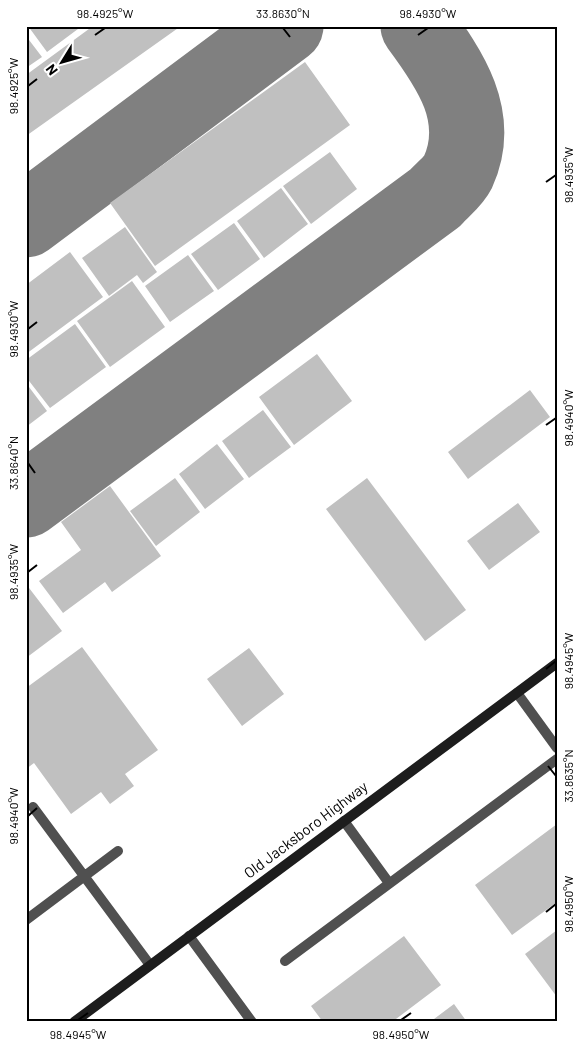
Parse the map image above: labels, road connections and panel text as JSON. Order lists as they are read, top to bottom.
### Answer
{
  "streets": {
    "main road": ["Old Jacksboro Highway"]
  },
  "north": "bottom left",
  "coordinates": [
    "98.4925°W",
    "33.8630°N",
    "98.4930°W",
    "98.4935°W",
    "98.4940°W",
    "33.8640°N",
    "98.4945°W",
    "33.8635°N",
    "98.4950°W"
  ]
}
